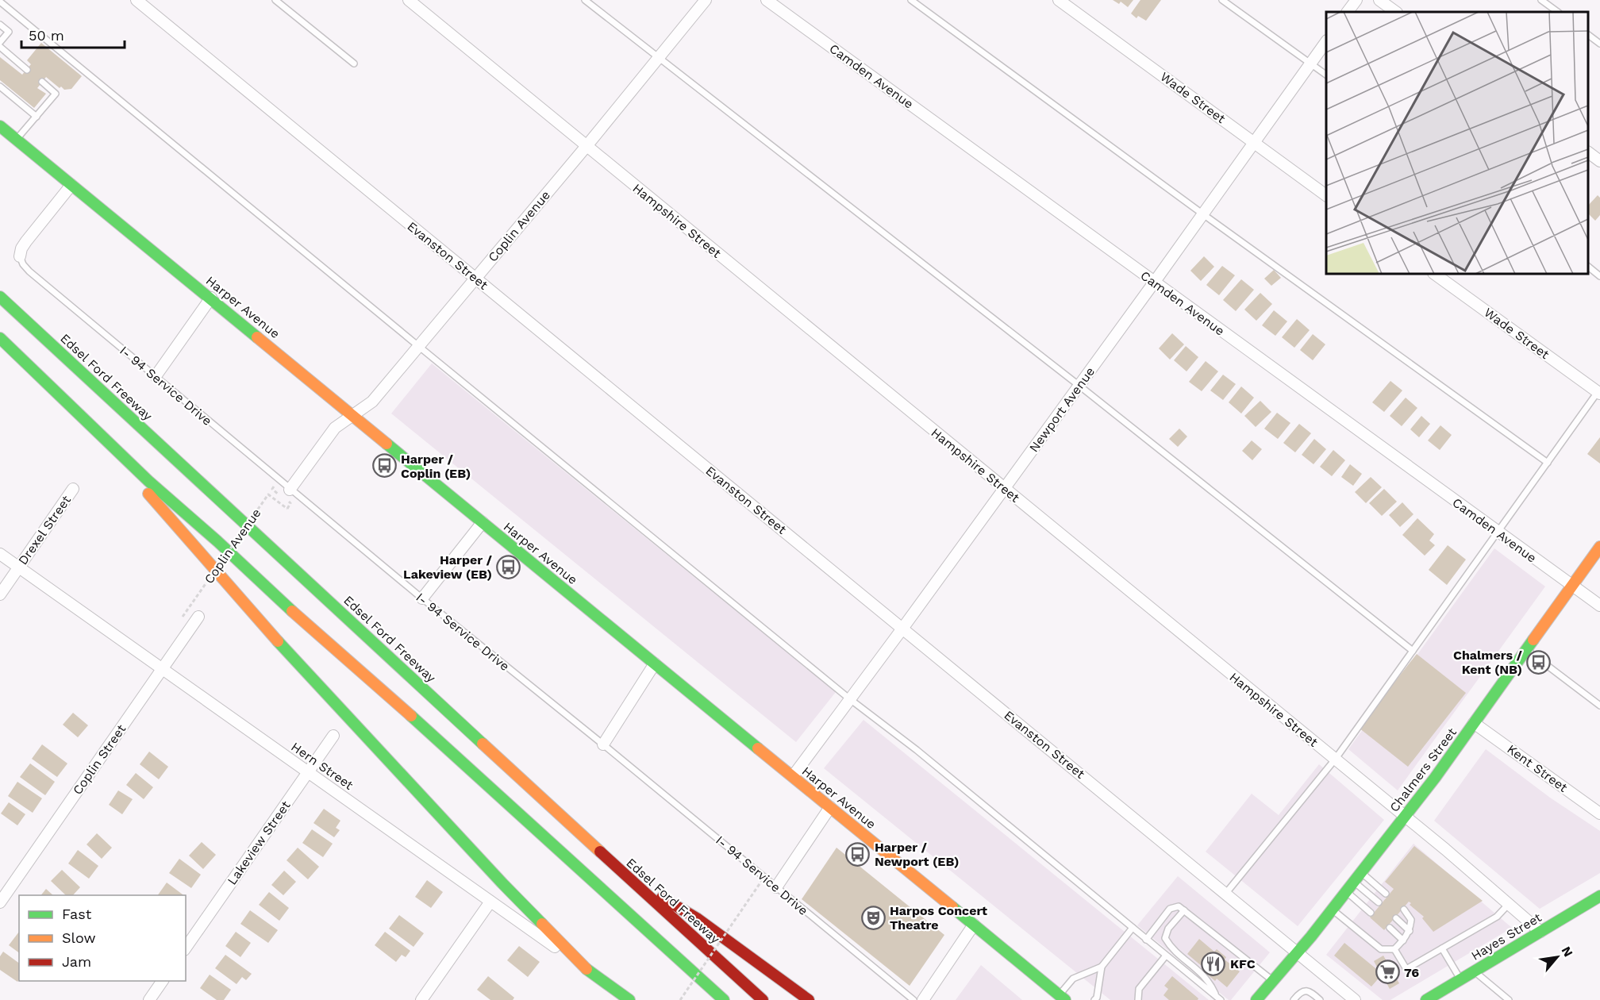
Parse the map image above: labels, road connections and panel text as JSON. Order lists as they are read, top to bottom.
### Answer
{
  "streets": {
    "main road": [
      "Harper Avenue",
      "Edsel Ford Freeway",
      "Hern Street",
      "Chalmers Street",
      "Hayes Street"
    ],
    "street": [
      "Camden Avenue",
      "Wade Street",
      "Hampshire Street",
      "Coplin Avenue",
      "Evanston Street",
      "Newport Avenue",
      "Drexel Street",
      "Coplin Street",
      "Kent Street",
      "Lakeview Street"
    ],
    "lane": ["I- 94 Service Drive"]
  },
  "crossings": [
    ["Camden Avenue", "Newport Avenue"],
    ["Camden Avenue", "Chalmers Street"],
    ["Wade Street", "Newport Avenue"],
    ["Hampshire Street", "Coplin Avenue"],
    ["Hampshire Street", "Newport Avenue"],
    ["Hampshire Street", "Chalmers Street"],
    ["Hampshire Street", "Hayes Street"],
    ["Coplin Avenue", "Evanston Street"],
    ["Coplin Avenue", "Harper Avenue"],
    ["Coplin Avenue", "I- 94 Service Drive"],
    ["Evanston Street", "Newport Avenue"],
    ["Evanston Street", "Chalmers Street"],
    ["Harper Avenue", "Newport Avenue"],
    ["Drexel Street", "Hern Street"],
    ["Coplin Street", "Hern Street"],
    ["Hern Street", "Lakeview Street"],
    ["Kent Street", "Chalmers Street"]
  ],
  "places": {
    "bus stop": [
      "Harper / Coplin (EB)",
      "Harper / Lakeview (EB)",
      "Chalmers / Kent (NB)",
      "Harper / Newport (EB)"
    ],
    "theatre": ["Harpos Concert Theatre"],
    "restaurant": ["KFC"],
    "supermarket": ["76"]
  },
  "legend": ["Fast", "Slow", "Jam"],
  "scale_bar": "50 m",
  "north": "top right"
}
